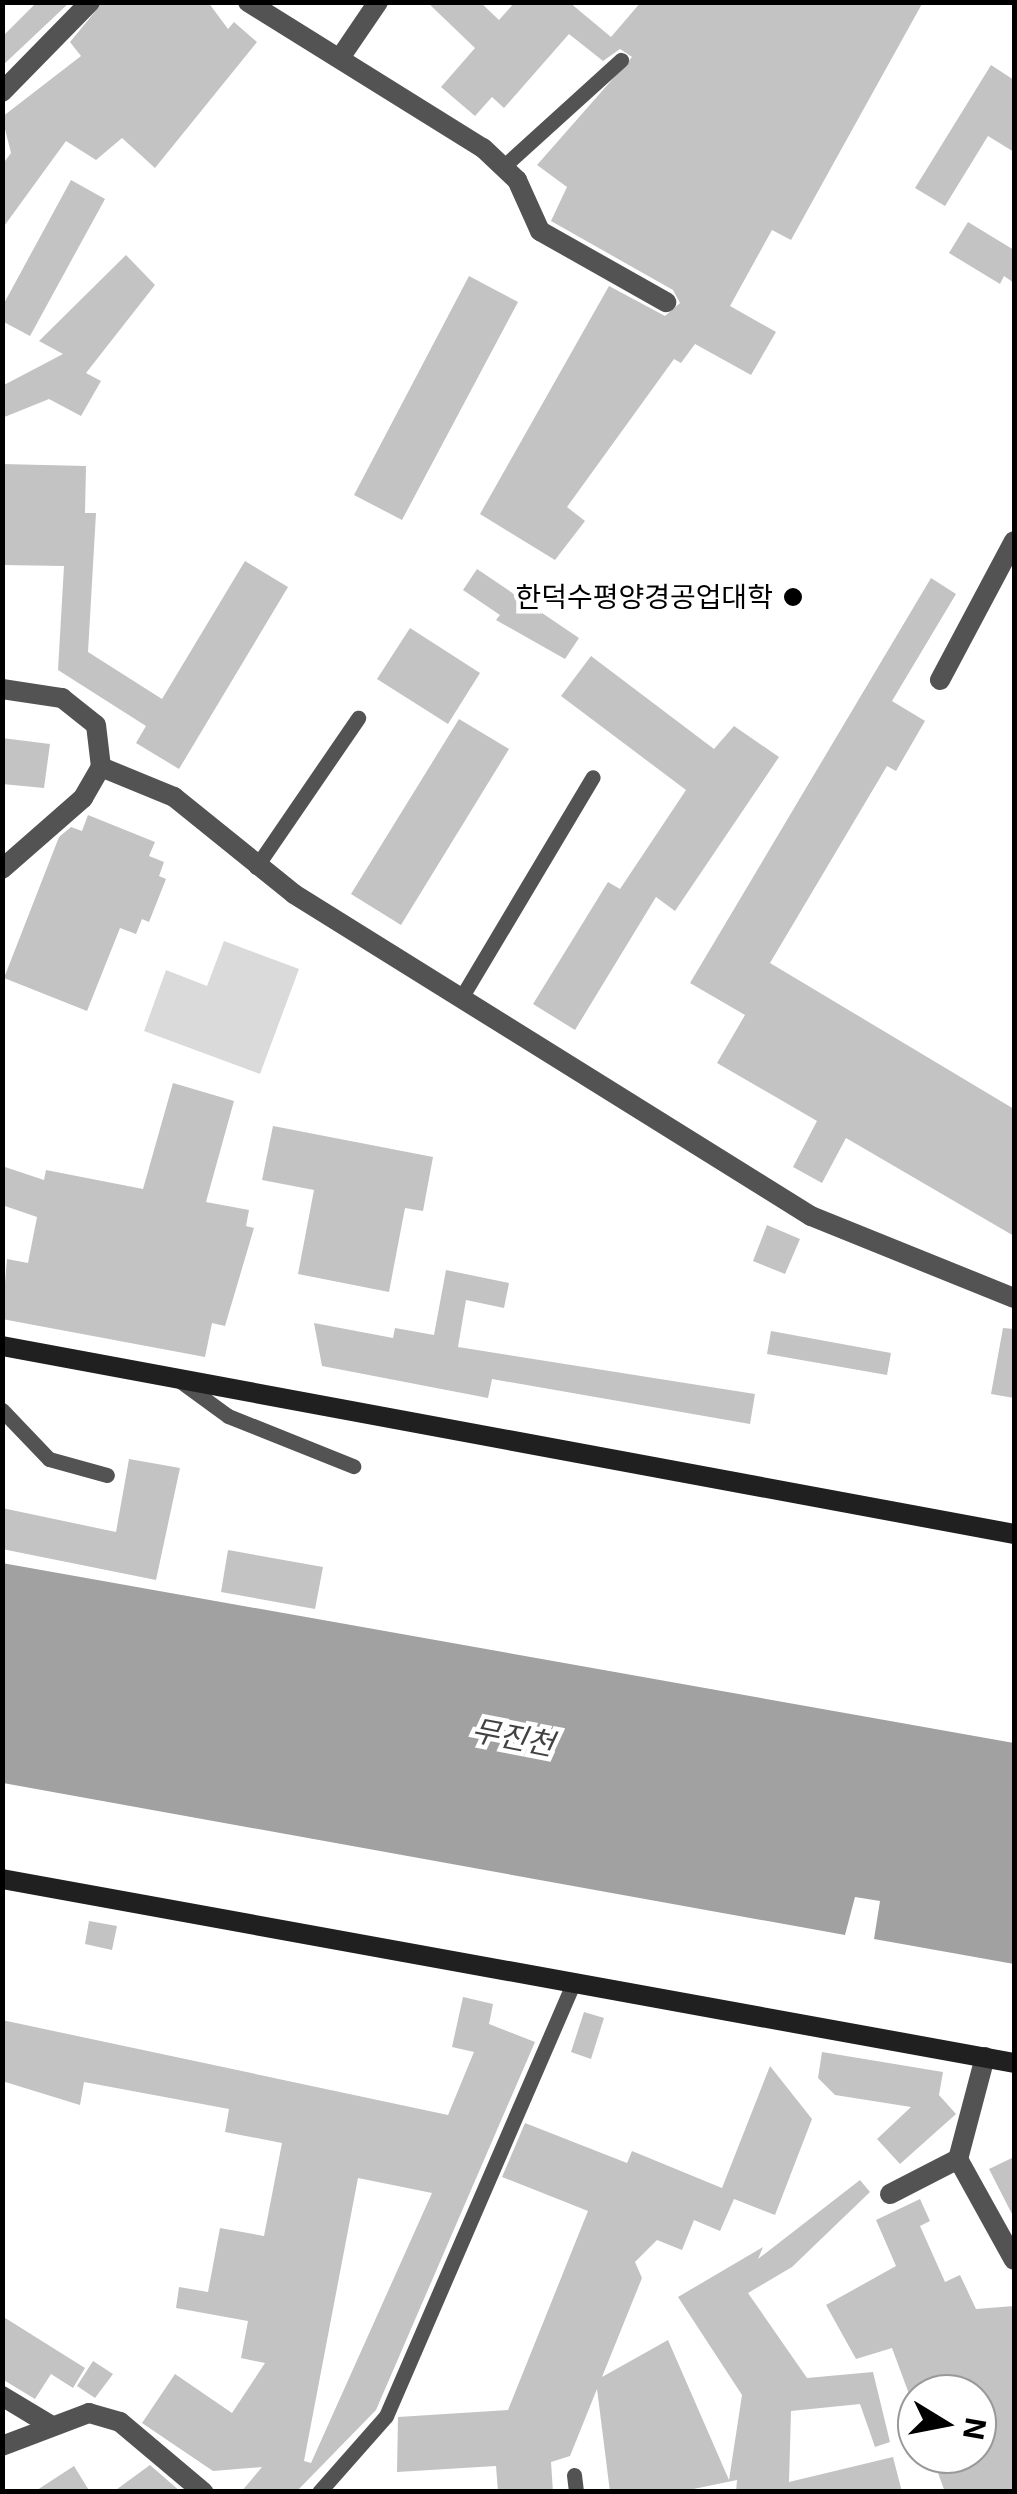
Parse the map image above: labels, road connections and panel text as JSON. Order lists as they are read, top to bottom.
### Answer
{
  "water": ["무진천"],
  "places": ["한덕수평양경공업대학"],
  "north": "right"
}
